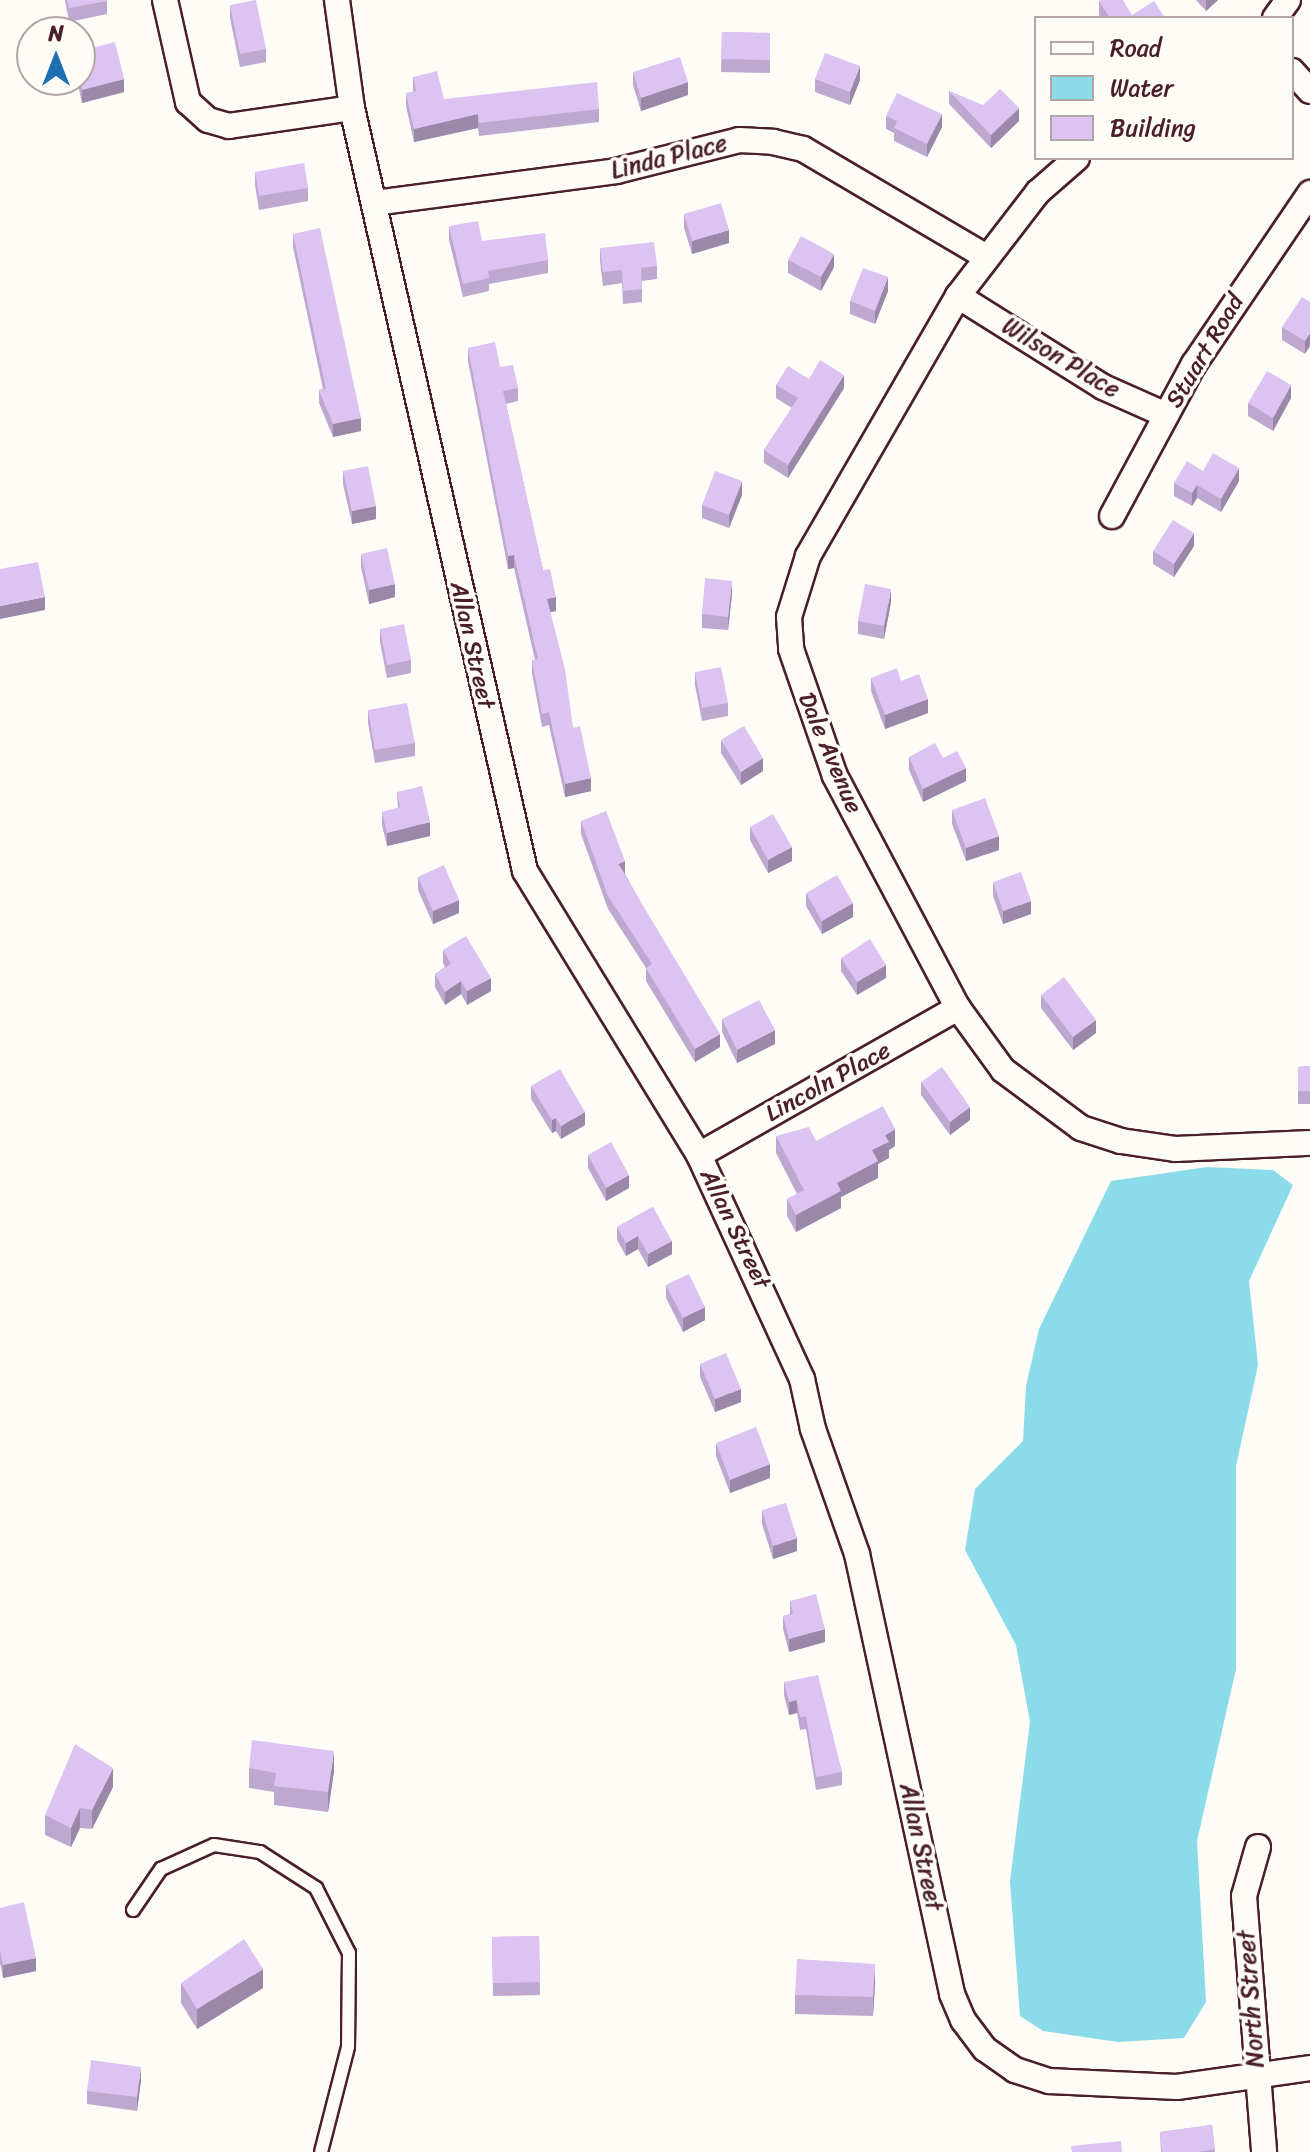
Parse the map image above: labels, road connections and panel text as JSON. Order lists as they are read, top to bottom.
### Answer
{
  "streets": {
    "street": [
      "Linda Place",
      "Stuart Road",
      "Wilson Place",
      "Allan Street",
      "Dale Avenue",
      "Lincoln Place",
      "North Street"
    ]
  },
  "crossings": [
    ["Linda Place", "Allan Street"],
    ["Linda Place", "Dale Avenue"],
    ["Stuart Road", "Wilson Place"],
    ["Wilson Place", "Dale Avenue"],
    ["Allan Street", "Lincoln Place"],
    ["Allan Street", "North Street"],
    ["Dale Avenue", "Lincoln Place"]
  ],
  "legend": ["Road", "Water", "Building"],
  "north": "top"
}
